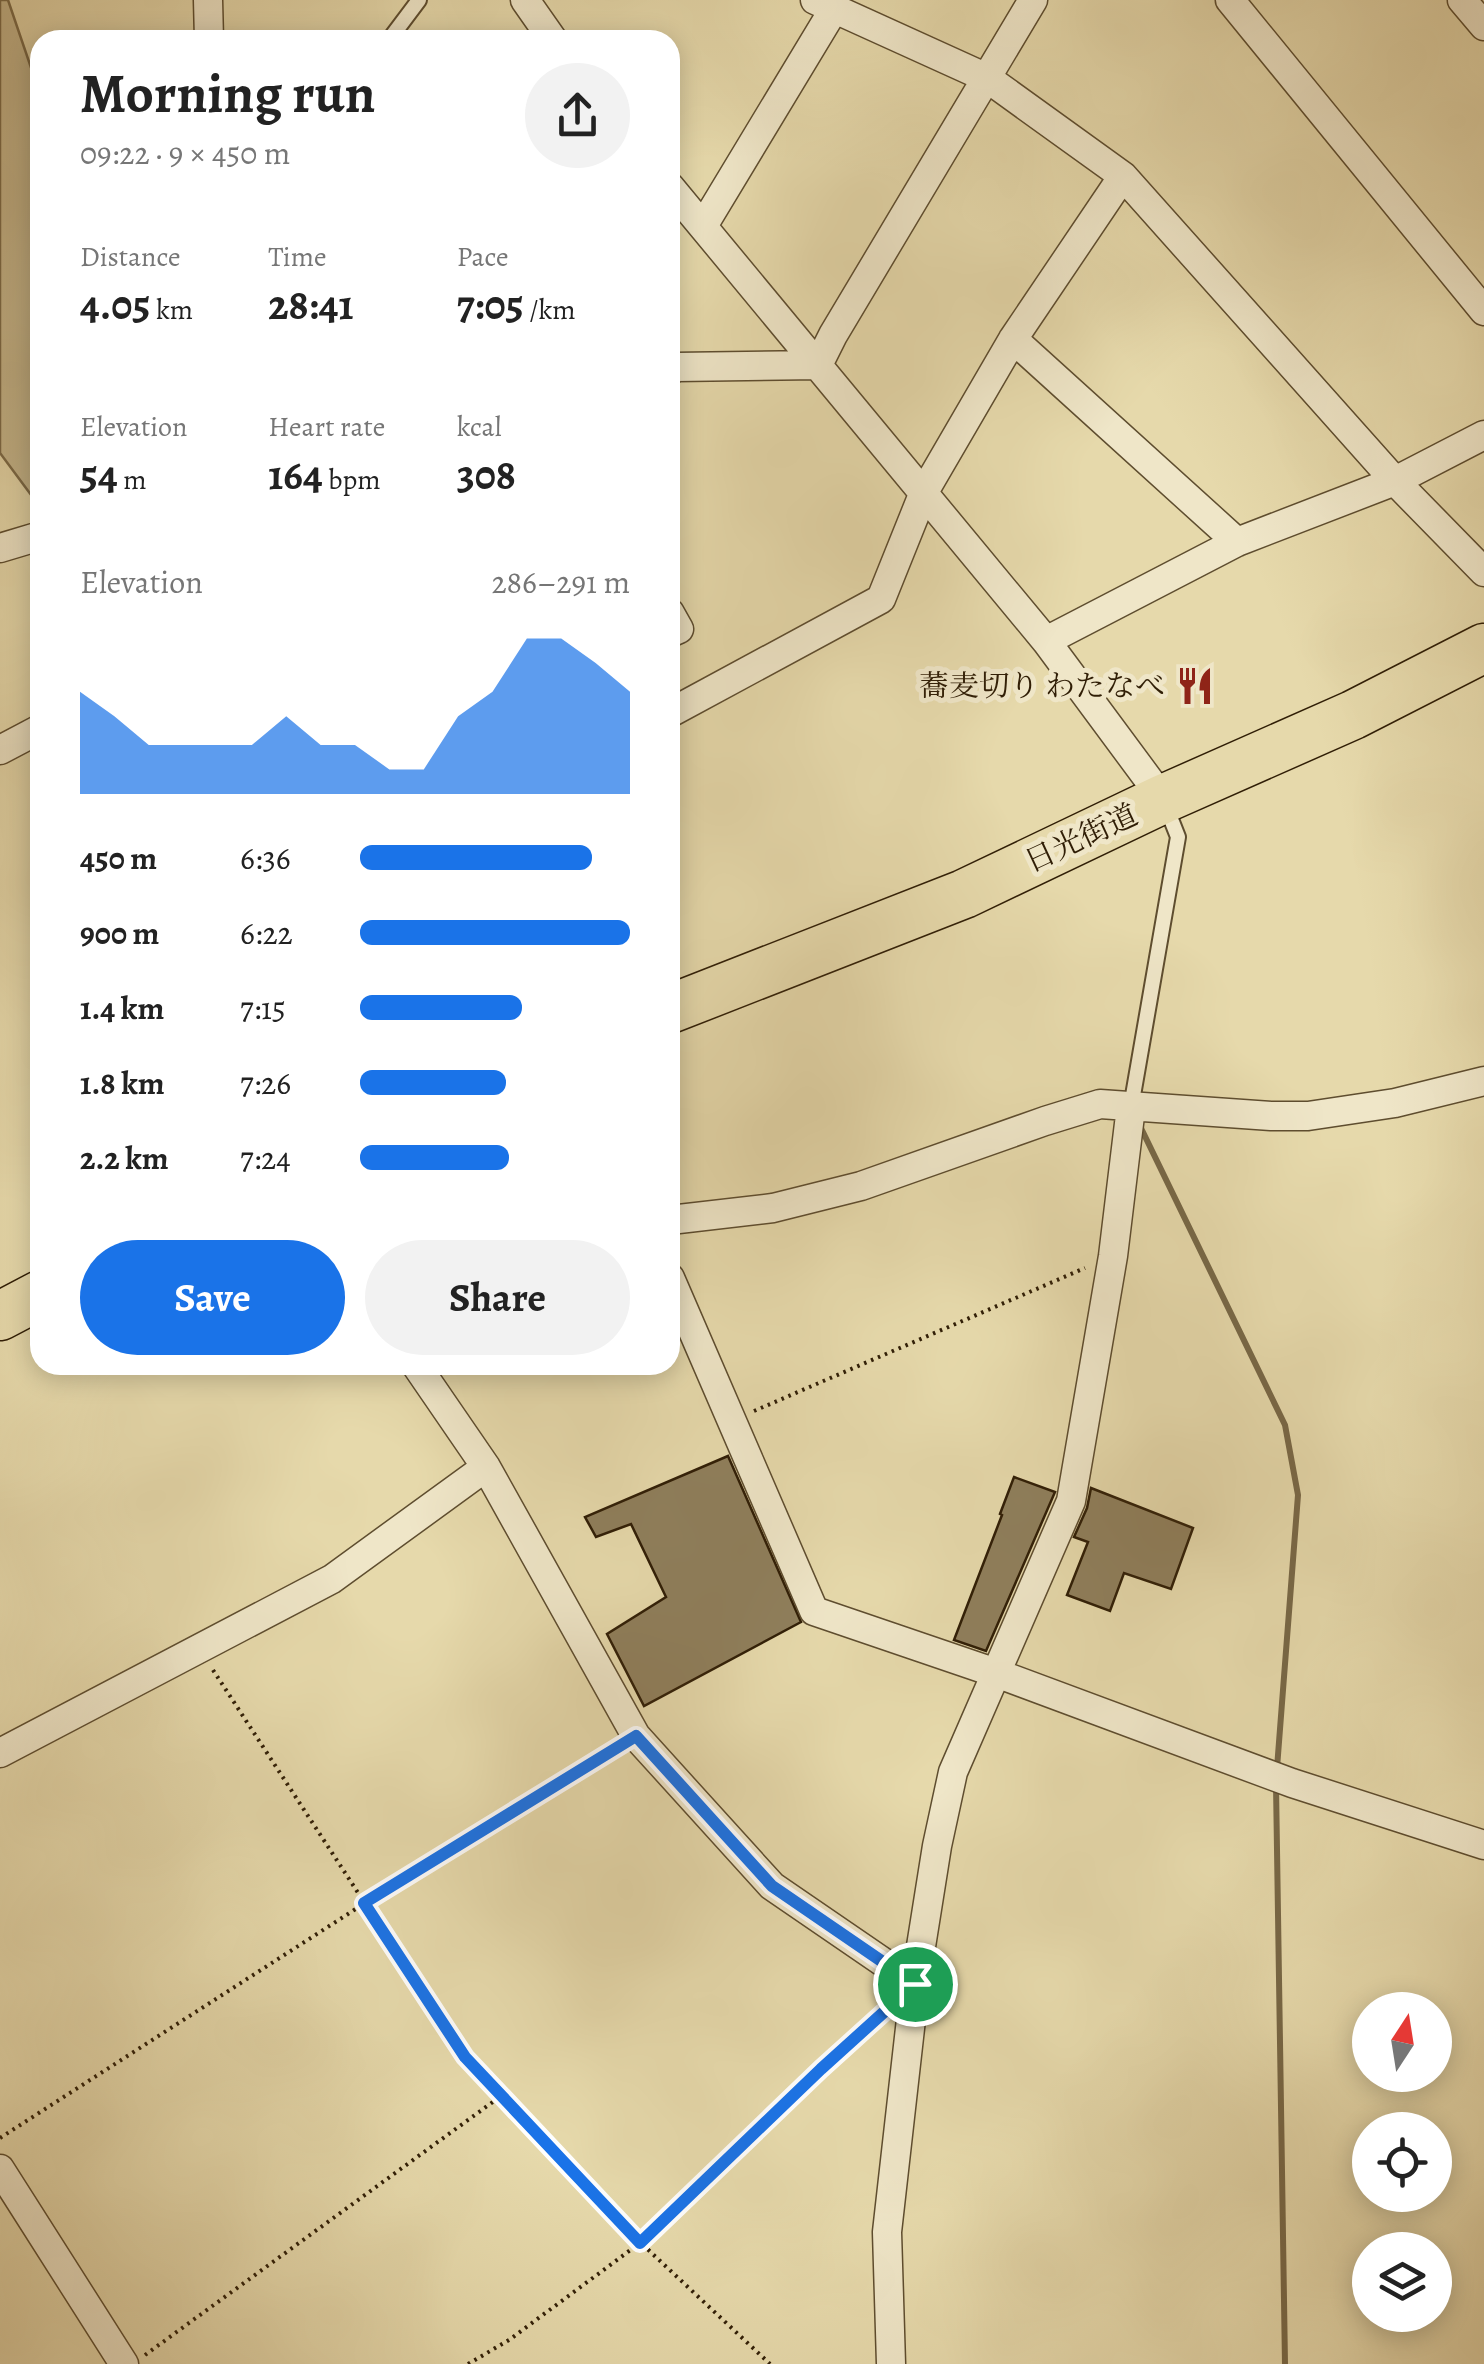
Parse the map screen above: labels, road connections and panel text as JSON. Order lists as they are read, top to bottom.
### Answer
{
  "streets": {
    "highway": ["日光街道"]
  },
  "places": {
    "restaurant": ["蕎麦切り わたなべ"]
  },
  "north": "top",
  "page": {
    "heading": ["Morning run", "09:22 · 9 × 450 m"],
    "stats": [
      ["Distance", "4.05 km"],
      ["Time", "28:41"],
      ["Pace", "7:05 /km"],
      ["Elevation", "54 m"],
      ["Heart rate", "164 bpm"],
      ["kcal", "308"]
    ],
    "chart": ["Elevation", "286–291 m"],
    "list": [
      {
        "name": "450 m",
        "note": "6:36"
      },
      {
        "name": "900 m",
        "note": "6:22"
      },
      {
        "name": "1.4 km",
        "note": "7:15"
      },
      {
        "name": "1.8 km",
        "note": "7:26"
      },
      {
        "name": "2.2 km",
        "note": "7:24"
      }
    ],
    "buttons": ["Save", "Share"]
  }
}
